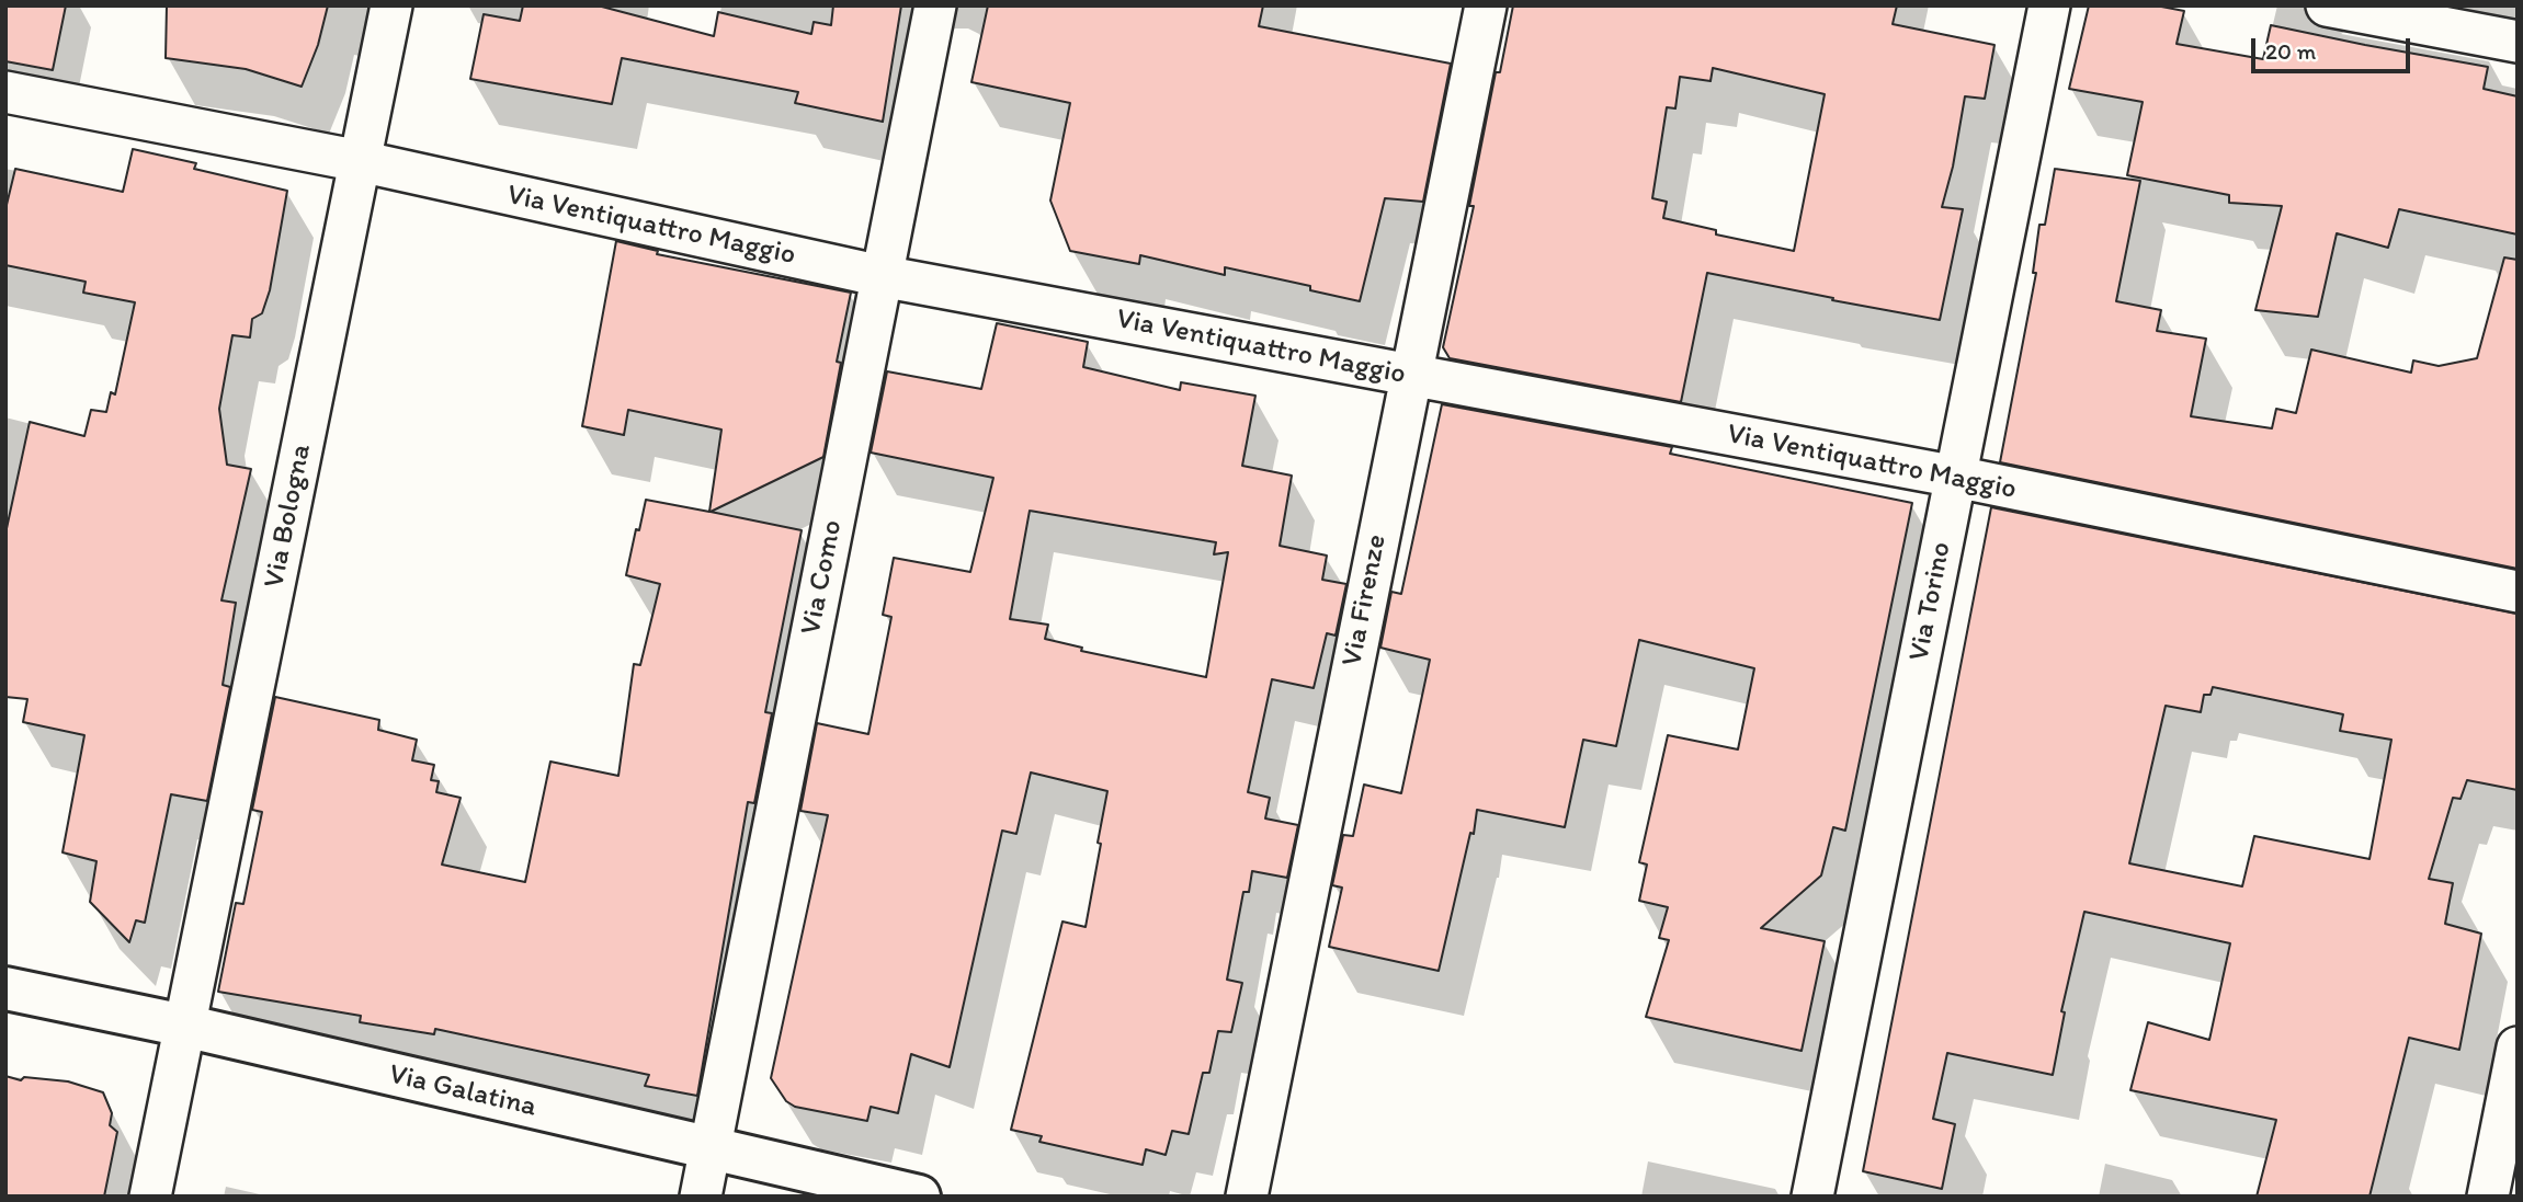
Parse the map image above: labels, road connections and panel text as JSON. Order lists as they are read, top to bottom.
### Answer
{
  "streets": {
    "street": [
      "Via Ventiquattro Maggio",
      "Via Bologna",
      "Via Como",
      "Via Firenze",
      "Via Torino",
      "Via Galatina"
    ]
  },
  "crossings": [
    ["Via Ventiquattro Maggio", "Via Bologna"],
    ["Via Ventiquattro Maggio", "Via Como"],
    ["Via Ventiquattro Maggio", "Via Firenze"],
    ["Via Ventiquattro Maggio", "Via Torino"],
    ["Via Bologna", "Via Galatina"],
    ["Via Como", "Via Galatina"]
  ],
  "scale_bar": "20 m"
}
